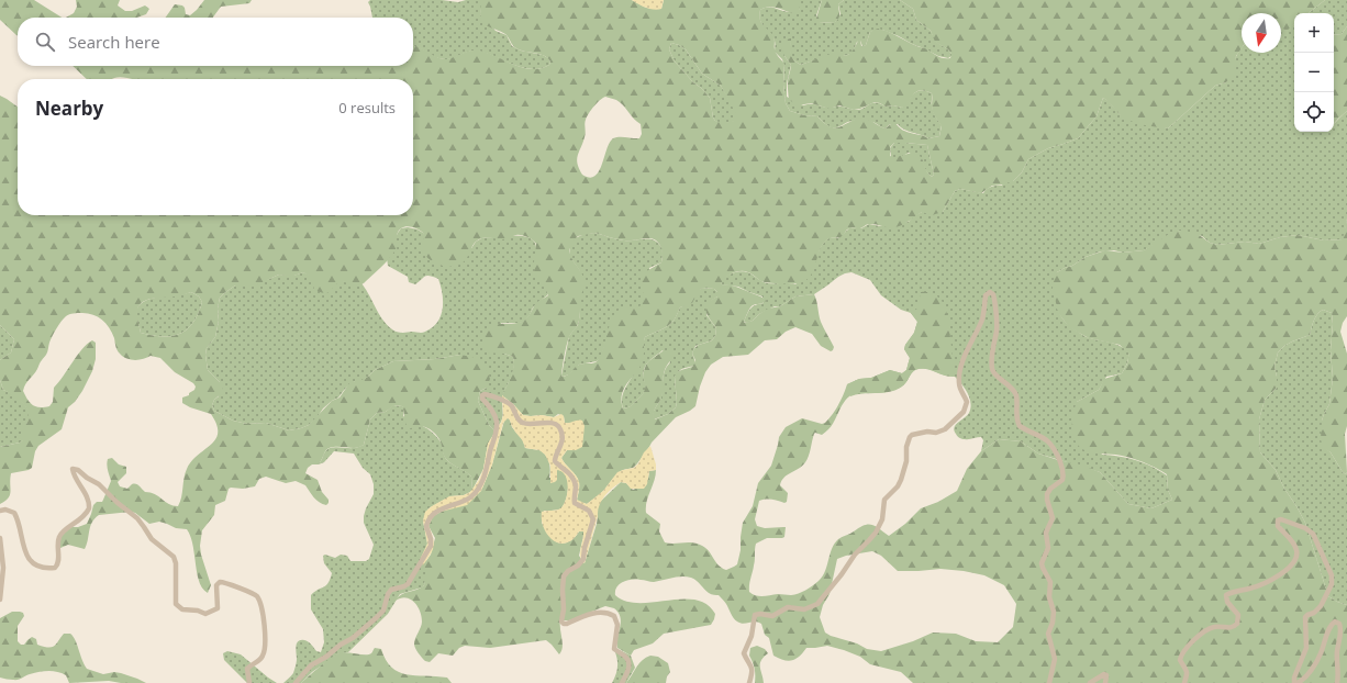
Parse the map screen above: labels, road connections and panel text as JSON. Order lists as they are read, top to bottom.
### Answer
{
  "north": "bottom",
  "page": {
    "map_buttons": ["+", "−"],
    "search": "Search here",
    "heading": ["Nearby", "0 results"]
  }
}
